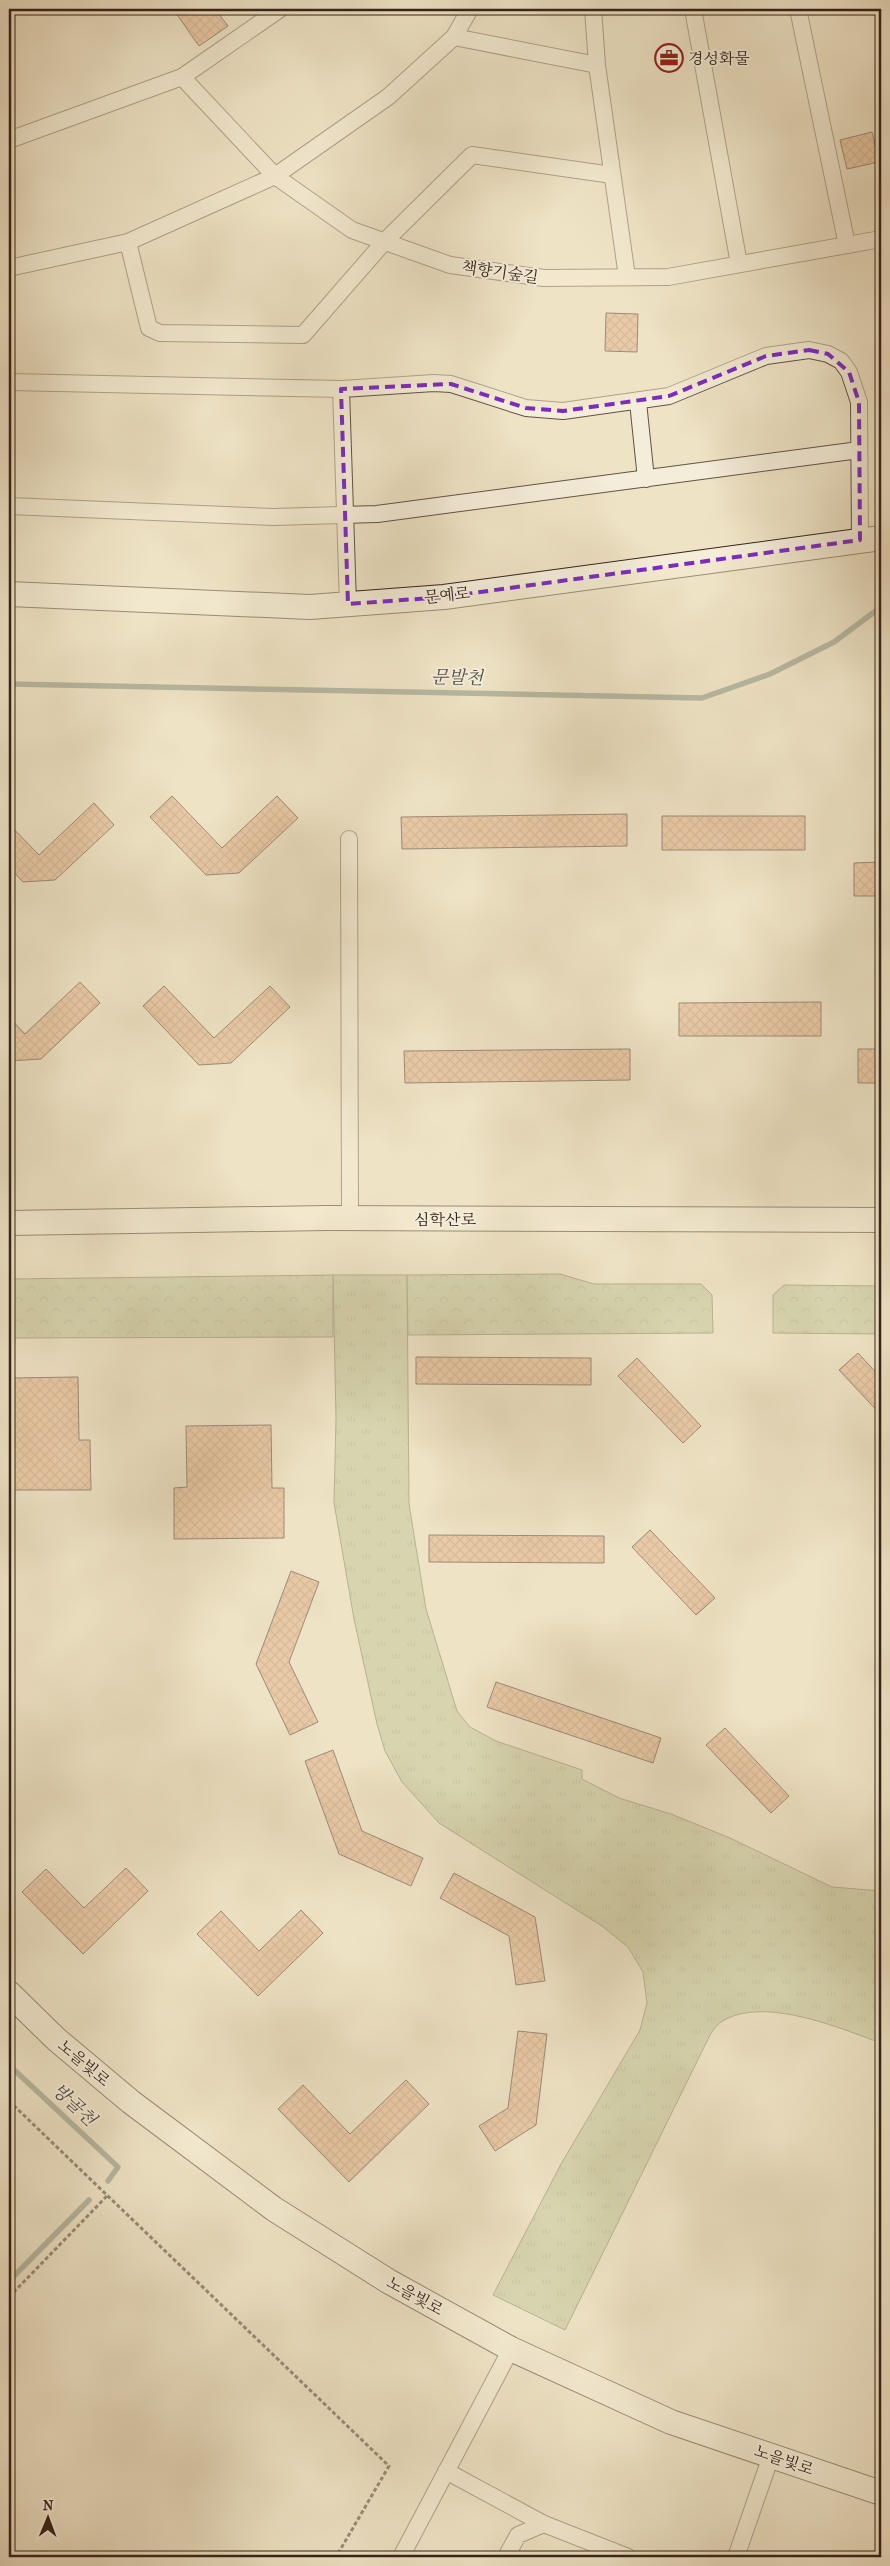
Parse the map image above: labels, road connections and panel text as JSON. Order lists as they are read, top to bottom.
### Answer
{
  "streets": {
    "street": [
      "책향기숲길",
      "문예로",
      "심학산로",
      "노을빛로"
    ]
  },
  "water": ["문발천", "방골천"],
  "places": {
    "office": ["경성화물"]
  },
  "north": "top"
}
